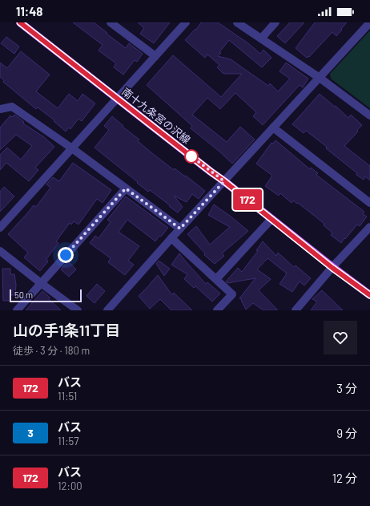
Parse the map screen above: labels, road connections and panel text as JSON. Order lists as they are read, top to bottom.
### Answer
{
  "streets": {
    "main road": ["南十九条宮の沢線"]
  },
  "lines": ["bus line 172"],
  "scale_bar": "50 m",
  "page": {
    "status": "11:48",
    "on_map": "172",
    "scale": "50 m",
    "heading": ["山の手1条11丁目", "徒歩 · 3 分 · 180 m"],
    "list": [
      {
        "mark": "172",
        "name": "バス",
        "note": "11:51",
        "value": "3 分"
      },
      {
        "mark": "3",
        "name": "バス",
        "note": "11:57",
        "value": "9 分"
      },
      {
        "mark": "172",
        "name": "バス",
        "note": "12:00",
        "value": "12 分"
      }
    ]
  }
}
